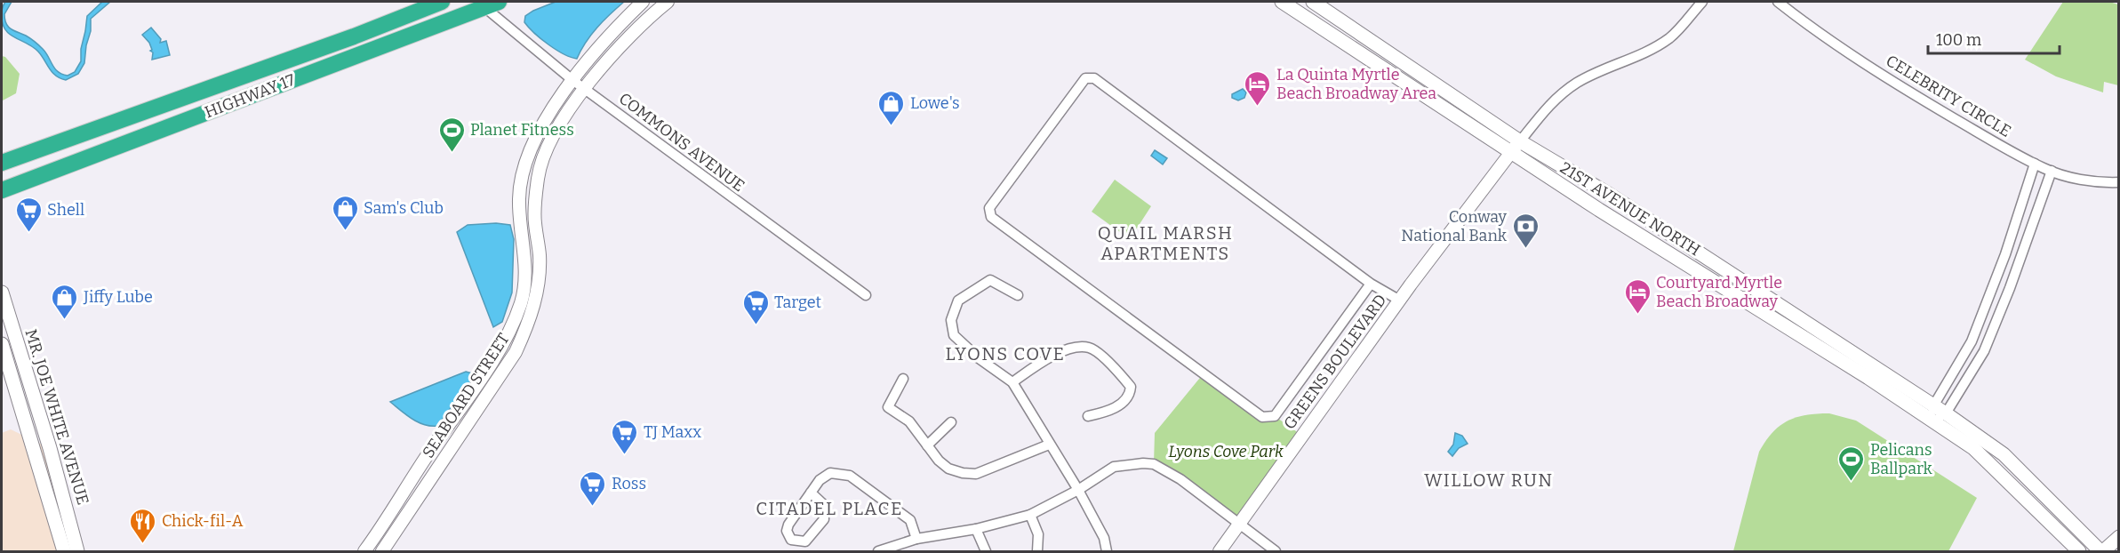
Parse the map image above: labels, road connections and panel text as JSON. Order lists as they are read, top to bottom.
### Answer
{
  "streets": {
    "highway": ["HIGHWAY 17"],
    "main road": ["21ST AVENUE NORTH", "MR. JOE WHITE AVENUE"],
    "street": [
      "CELEBRITY CIRCLE",
      "COMMONS AVENUE",
      "GREENS BOULEVARD",
      "SEABOARD STREET"
    ]
  },
  "crossings": [
    ["HIGHWAY 17", "COMMONS AVENUE"],
    ["COMMONS AVENUE", "SEABOARD STREET"],
    ["21ST AVENUE NORTH", "GREENS BOULEVARD"]
  ],
  "districts": [
    "QUAIL MARSH APARTMENTS",
    "LYONS COVE",
    "WILLOW RUN",
    "CITADEL PLACE"
  ],
  "parks": ["Lyons Cove Park"],
  "places": {
    "hotel": ["La Quinta Myrtle Beach Broadway Area", "Courtyard Myrtle Beach Broadway"],
    "shop": ["Lowe's", "Sam's Club", "Jiffy Lube"],
    "sports": ["Planet Fitness", "Pelicans Ballpark"],
    "supermarket": [
      "Shell",
      "Target",
      "TJ Maxx",
      "Ross"
    ],
    "bank": ["Conway National Bank"],
    "restaurant": ["Chick-fil-A"]
  },
  "scale_bar": "100 m"
}
